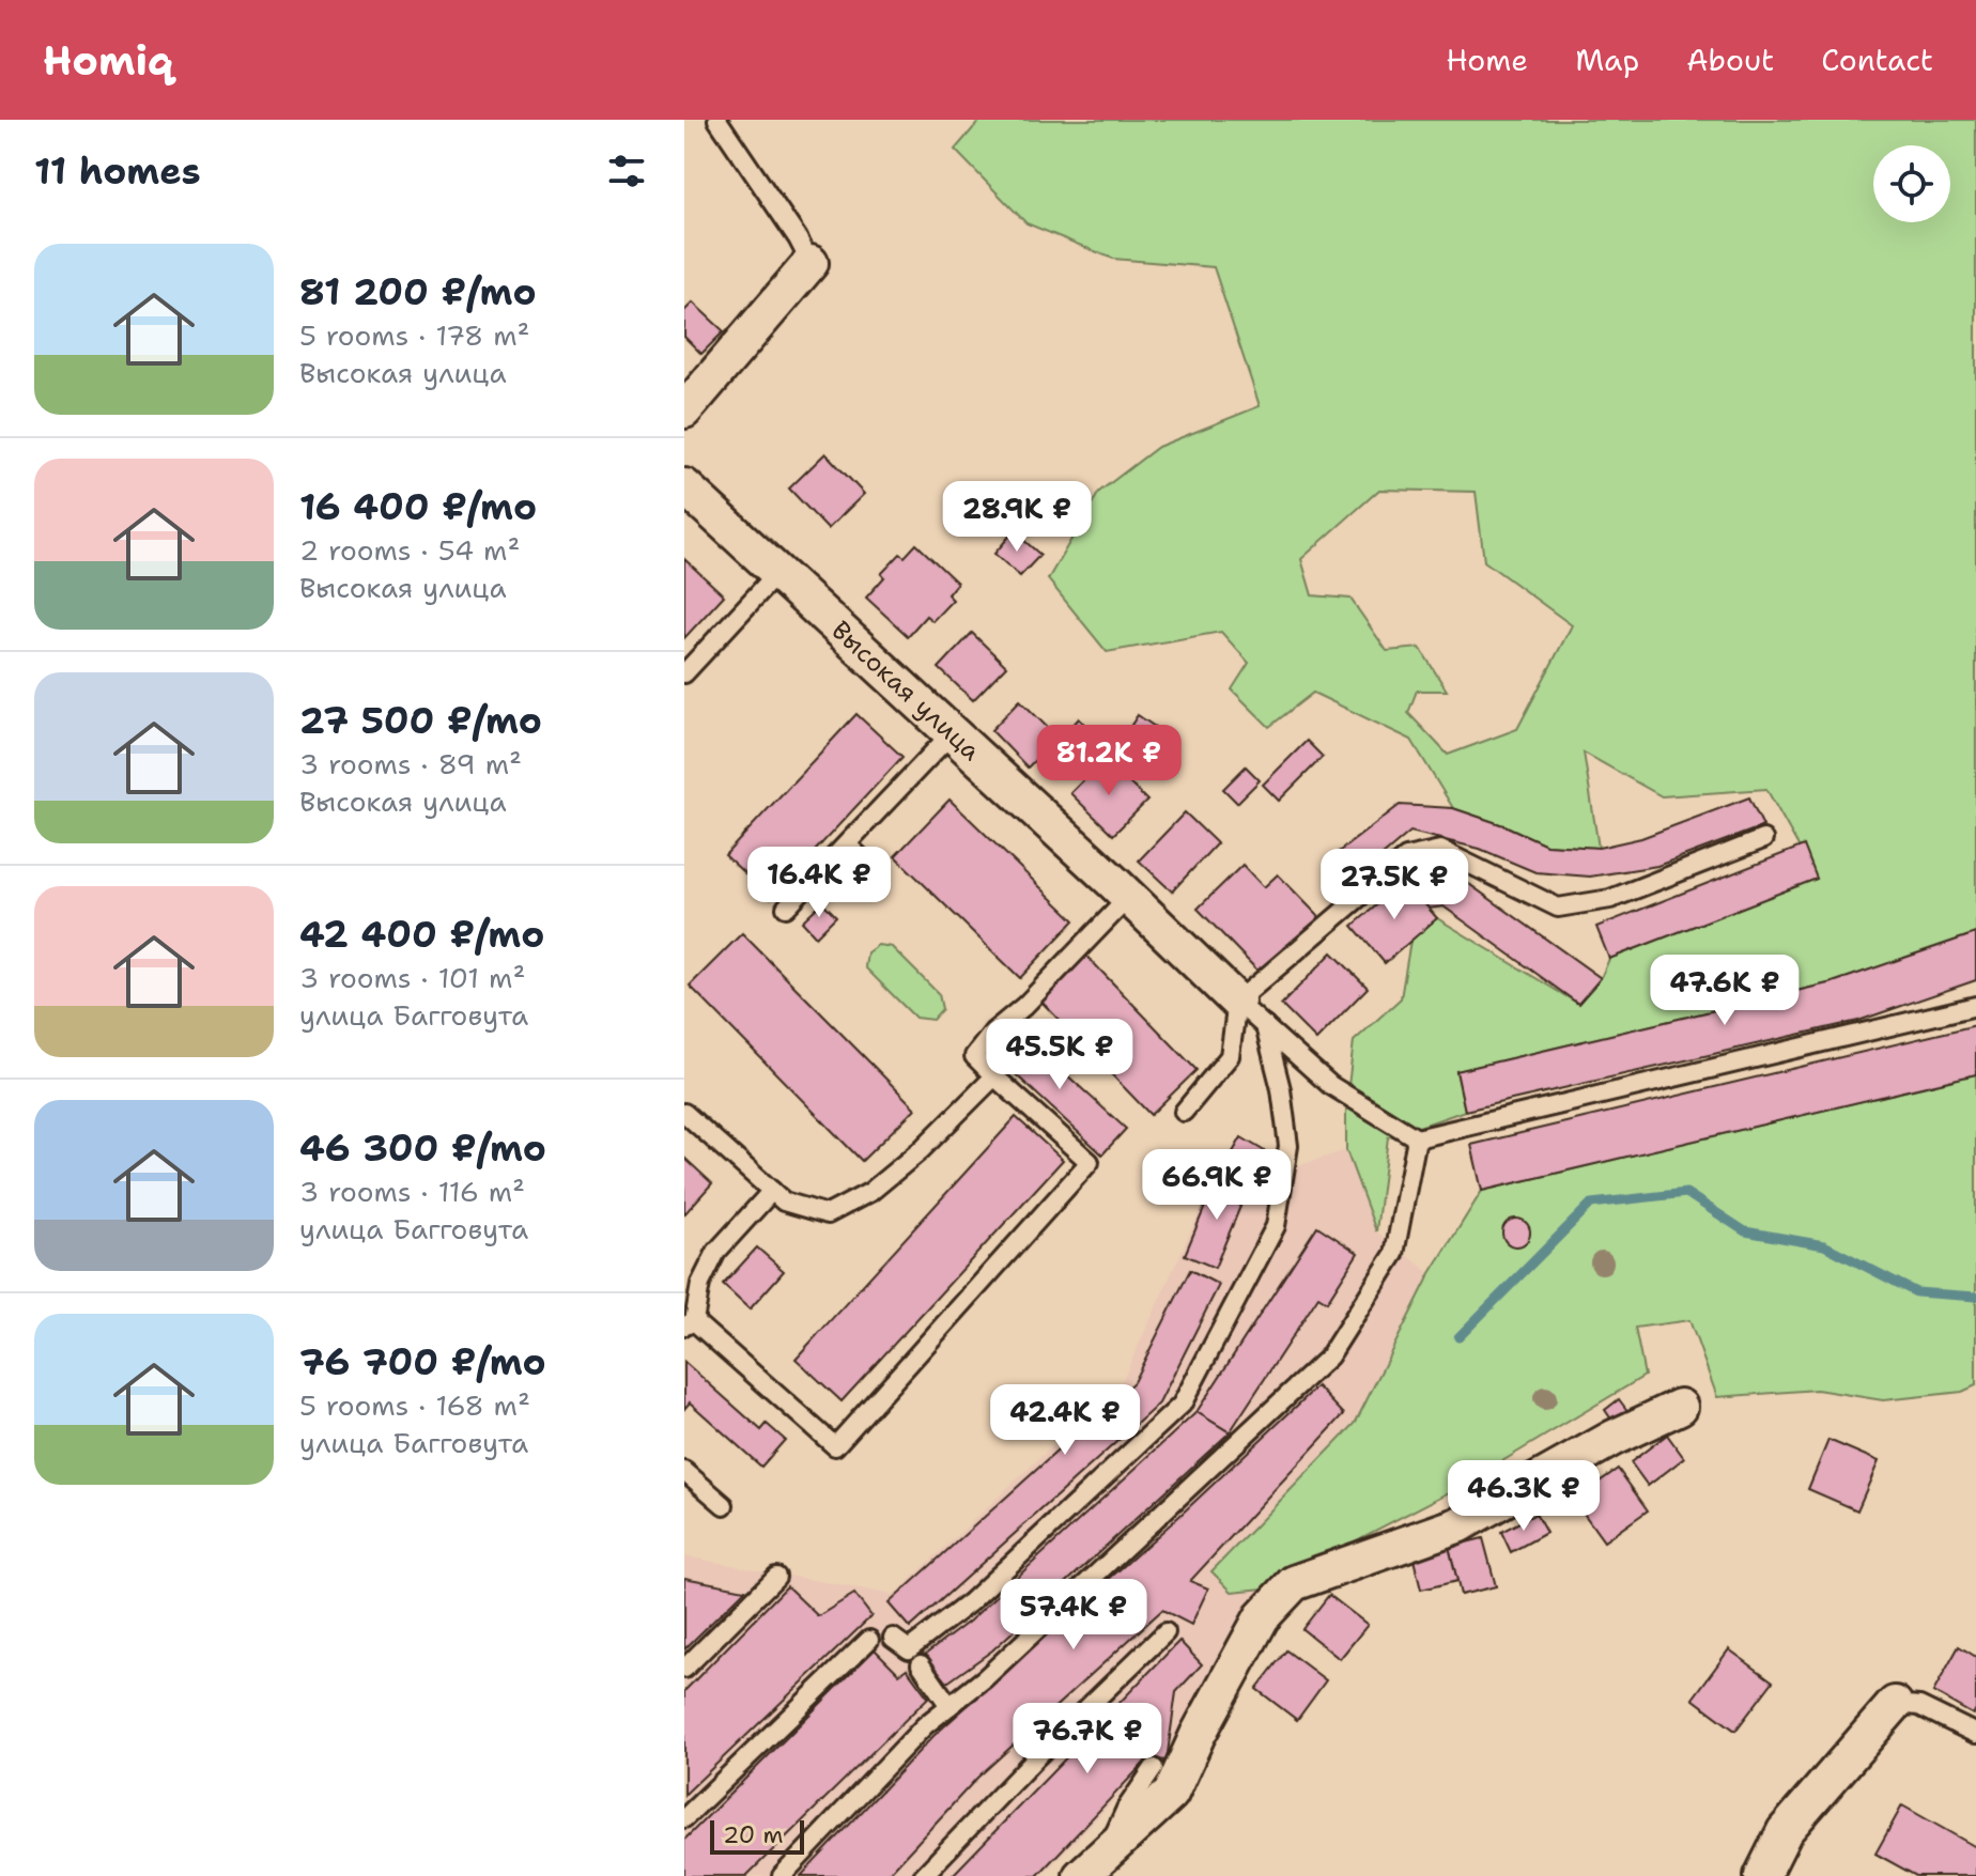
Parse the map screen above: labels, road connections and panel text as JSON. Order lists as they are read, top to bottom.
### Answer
{
  "streets": {
    "street": ["Высокая улица"]
  },
  "scale_bar": "20 m",
  "page": {
    "header": "Homiq",
    "nav": [
      "Home",
      "Map",
      "About",
      "Contact"
    ],
    "heading": "11 homes",
    "list": [
      {
        "name": "81 200 ₽/mo",
        "note": "5 rooms · 178 m² · Высокая улица"
      },
      {
        "name": "16 400 ₽/mo",
        "note": "2 rooms · 54 m² · Высокая улица"
      },
      {
        "name": "27 500 ₽/mo",
        "note": "3 rooms · 89 m² · Высокая улица"
      },
      {
        "name": "42 400 ₽/mo",
        "note": "3 rooms · 101 m² · улица Багговута"
      },
      {
        "name": "46 300 ₽/mo",
        "note": "3 rooms · 116 m² · улица Багговута"
      },
      {
        "name": "76 700 ₽/mo",
        "note": "5 rooms · 168 m² · улица Багговута"
      }
    ],
    "price": [
      "28.9K ₽",
      "81.2K ₽",
      "16.4K ₽",
      "27.5K ₽",
      "47.6K ₽",
      "45.5K ₽",
      "66.9K ₽",
      "42.4K ₽",
      "46.3K ₽",
      "57.4K ₽",
      "76.7K ₽"
    ],
    "scale": "20 m"
  }
}
